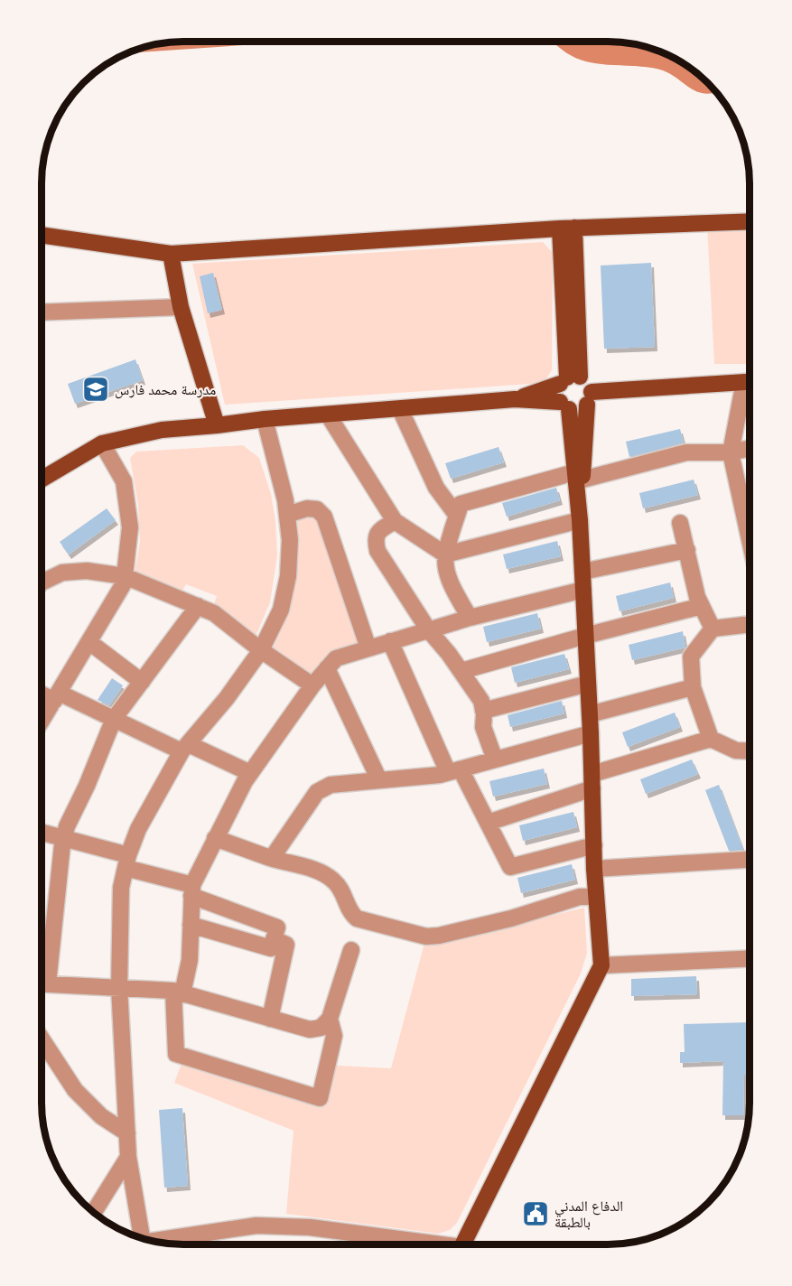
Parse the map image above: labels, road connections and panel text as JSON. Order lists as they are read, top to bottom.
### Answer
{
  "places": {
    "school or university": ["مدرسة محمد فارس"],
    "public building": ["الدفاع المدني بالطبقة"]
  }
}
